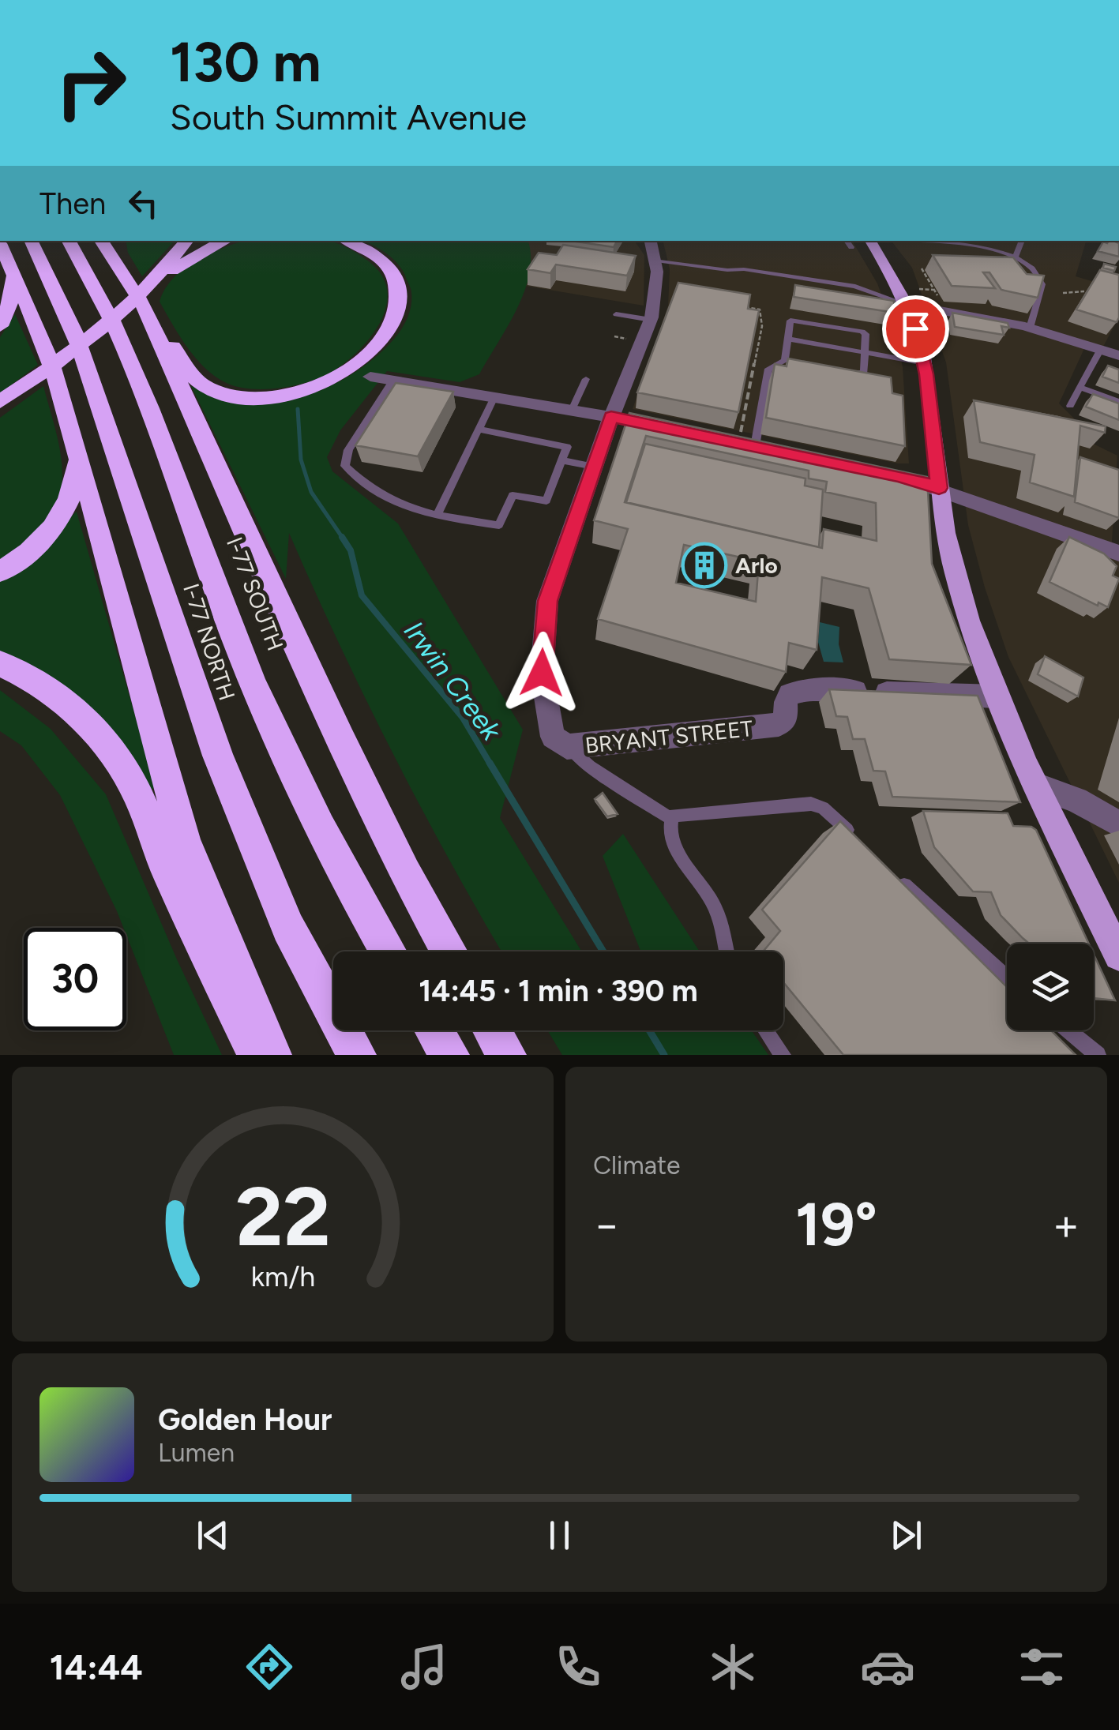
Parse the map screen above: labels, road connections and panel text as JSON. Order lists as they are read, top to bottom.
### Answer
{
  "streets": {
    "highway": ["I-77 SOUTH", "I-77 NORTH"],
    "street": ["BRYANT STREET"]
  },
  "water": ["Irwin Creek"],
  "places": {
    "building": ["Arlo"]
  },
  "page": {
    "turn": ["130 m", "South Summit Avenue"],
    "then": "Then",
    "limit": "30",
    "trip": "14:45 · 1 min · 390 m",
    "tile": "Climate",
    "heat": ["−", "19°", "+"],
    "song": ["Golden Hour", "Lumen"],
    "tabs": "14:44",
    "gauge": ["22", "km/h"]
  }
}
